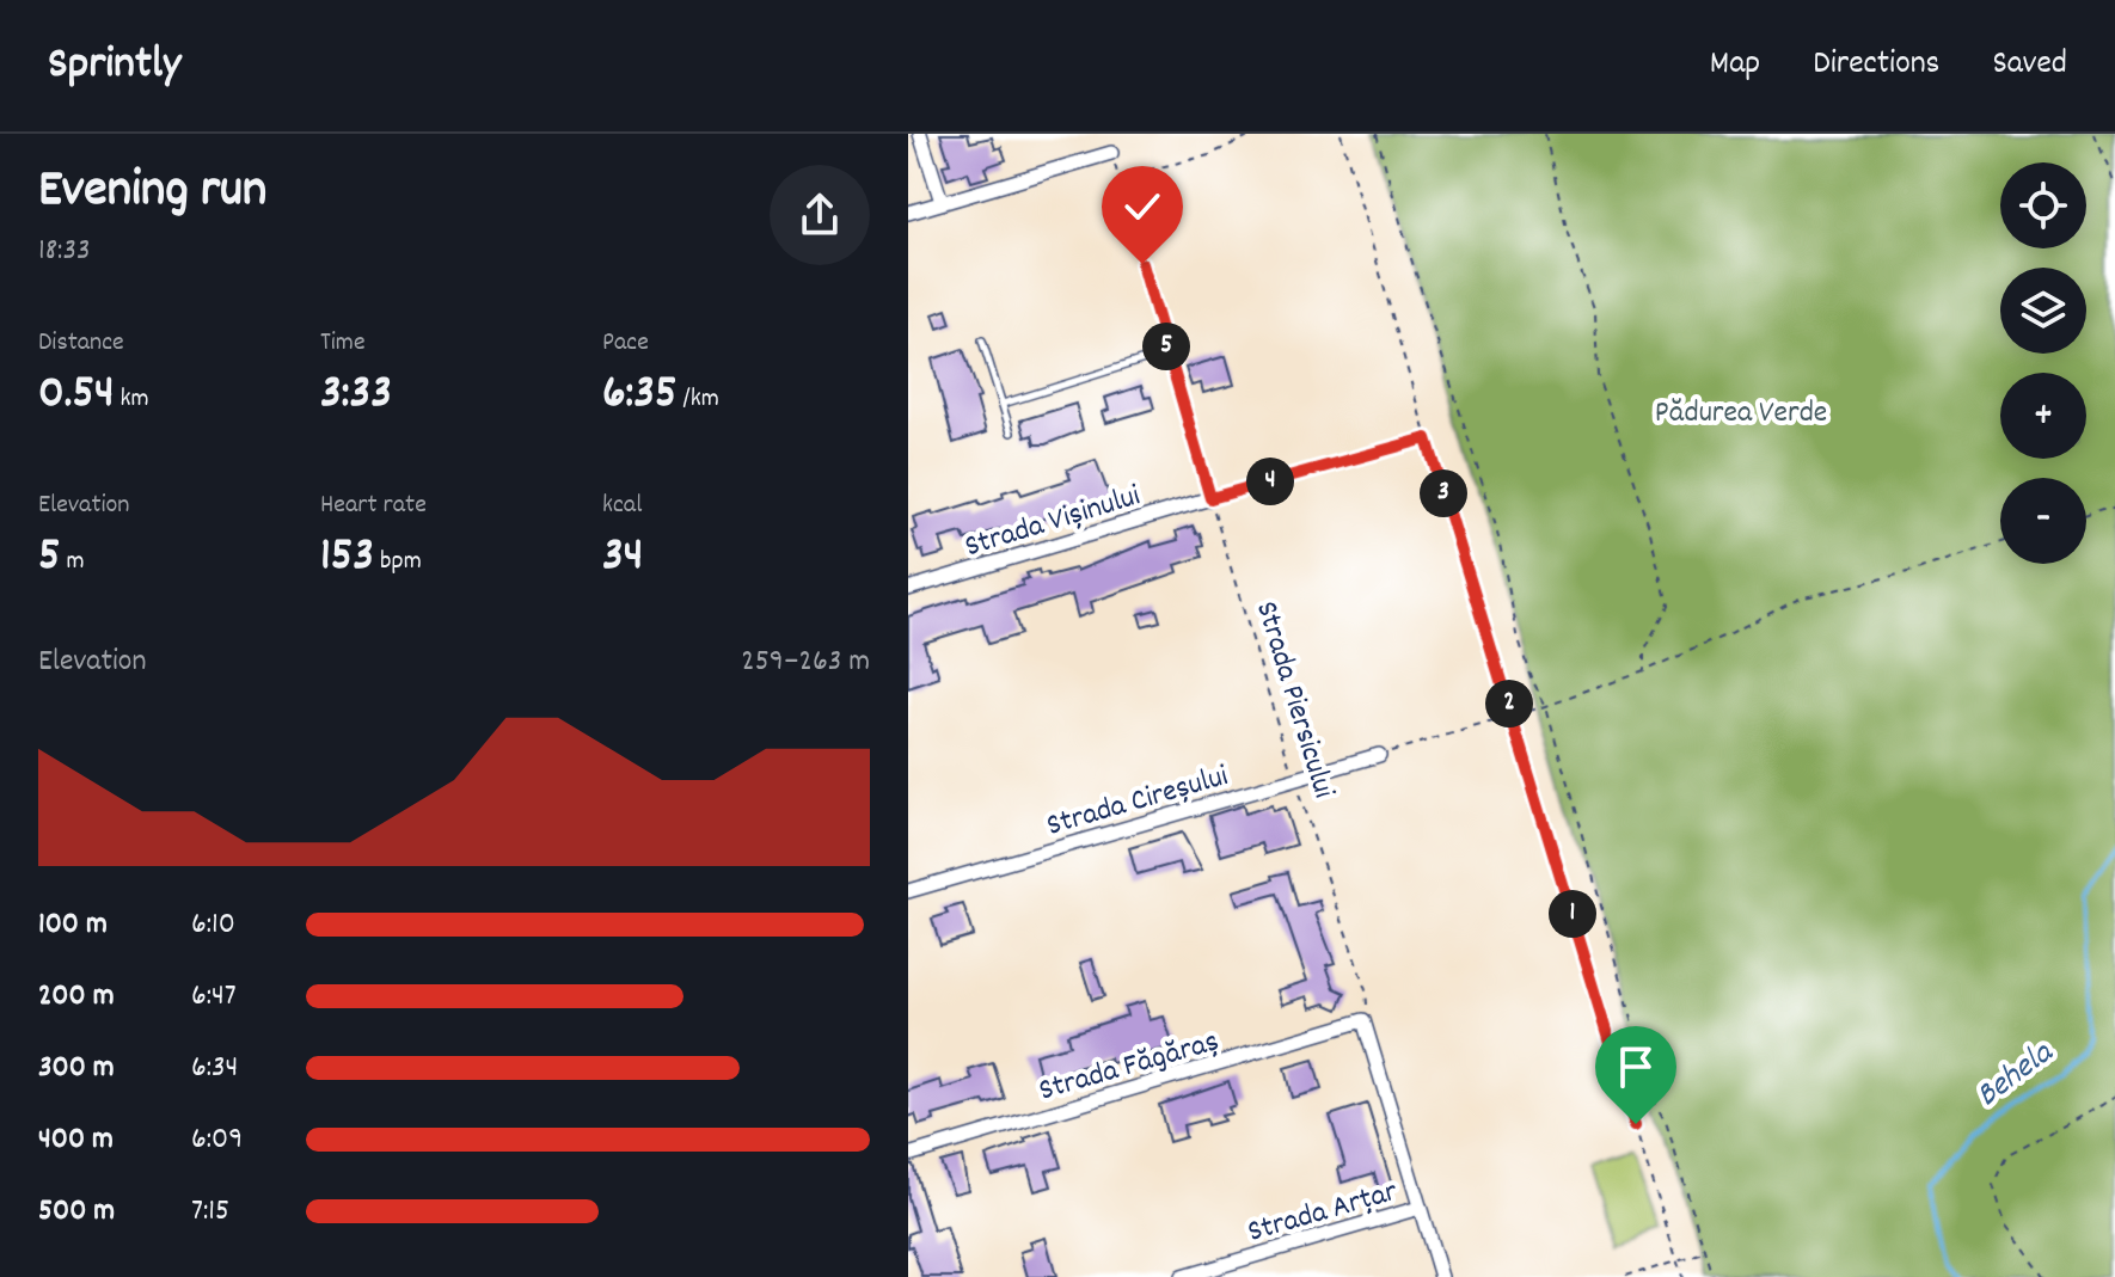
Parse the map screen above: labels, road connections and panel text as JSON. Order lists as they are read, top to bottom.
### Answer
{
  "streets": {
    "street": [
      "Strada Vișinului",
      "Strada Cireșului",
      "Strada Făgăraș",
      "Strada Arțar"
    ],
    "path": ["Strada Piersicului"]
  },
  "crossings": [
    ["Strada Vișinului", "Strada Piersicului"],
    ["Strada Piersicului", "Strada Cireșului"],
    ["Strada Piersicului", "Strada Făgăraș"]
  ],
  "water": ["Behela"],
  "parks": ["Pădurea Verde"],
  "page": {
    "header": "Sprintly",
    "nav": ["Map", "Directions", "Saved"],
    "heading": ["Evening run", "18:33"],
    "map_buttons": ["+", "−"],
    "stats": [
      ["Distance", "0.54 km"],
      ["Time", "3:33"],
      ["Pace", "6:35 /km"],
      ["Elevation", "5 m"],
      ["Heart rate", "153 bpm"],
      ["kcal", "34"]
    ],
    "pins": [
      "5",
      "4",
      "3",
      "2",
      "1"
    ],
    "chart": ["Elevation", "259–263 m"],
    "list": [
      {
        "name": "100 m",
        "note": "6:10"
      },
      {
        "name": "200 m",
        "note": "6:47"
      },
      {
        "name": "300 m",
        "note": "6:34"
      },
      {
        "name": "400 m",
        "note": "6:09"
      },
      {
        "name": "500 m",
        "note": "7:15"
      }
    ]
  }
}
